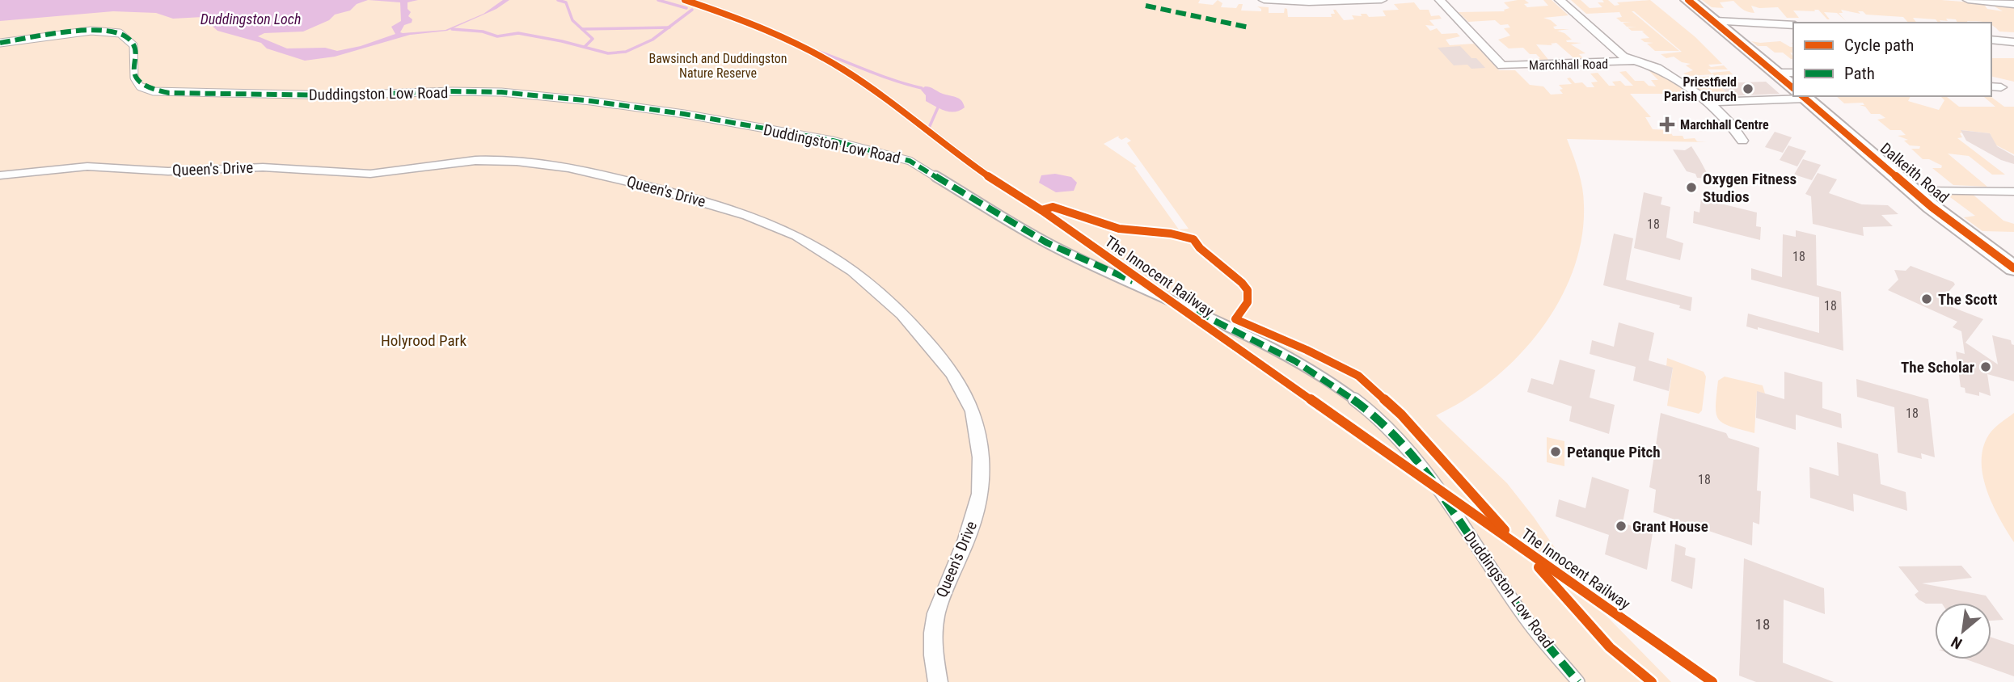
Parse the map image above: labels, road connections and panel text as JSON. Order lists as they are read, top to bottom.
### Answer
{
  "streets": {
    "main road": ["Dalkeith Road"],
    "street": ["Marchhall Road", "Duddingston Low Road", "Queen's Drive"],
    "cycle path": ["The Innocent Railway"]
  },
  "water": ["Duddingston Loch"],
  "parks": ["Bawsinch and Duddingston Nature Reserve", "Holyrood Park"],
  "places": {
    "other": [
      "Priestfield Parish Church",
      "Oxygen Fitness Studios",
      "The Scott",
      "The Scholar",
      "Petanque Pitch",
      "Grant House"
    ],
    "health": ["Marchhall Centre"]
  },
  "house_numbers": [
    "18",
    "18",
    "18",
    "18",
    "18",
    "18"
  ],
  "legend": ["Cycle path", "Path"],
  "north": "bottom left"
}
